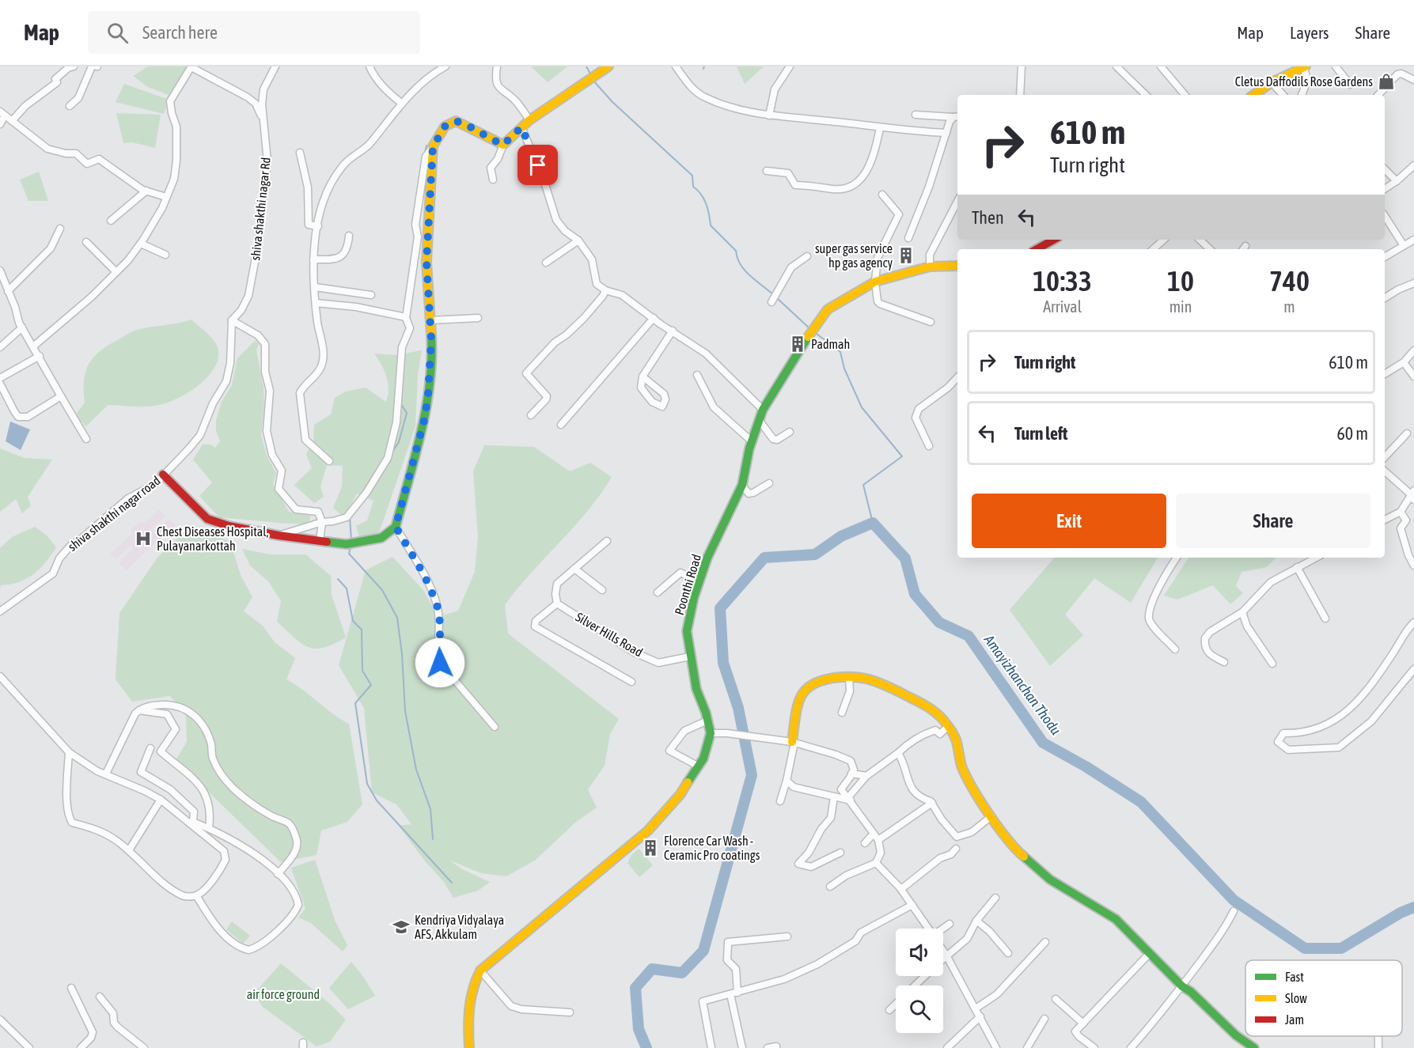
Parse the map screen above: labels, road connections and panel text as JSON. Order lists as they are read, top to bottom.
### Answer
{
  "streets": {
    "street": [
      "shiva shakthi nagar Rd",
      "shiva shakthi nagar road",
      "Poonthi Road",
      "Silver Hills Road"
    ]
  },
  "crossings": [
    ["shiva shakthi nagar Rd", "shiva shakthi nagar road"],
    ["Poonthi Road", "Silver Hills Road"]
  ],
  "water": ["Amayizhanchan Thodu"],
  "parks": ["air force ground"],
  "places": {
    "shop": ["Cletus Daffodils Rose Gardens"],
    "building": ["super gas service hp gas agency", "Padmah", "Florence Car Wash - Ceramic Pro coatings"],
    "hospital": ["Chest Diseases Hospital, Pulayanarkottah"],
    "school or university": ["Kendriya Vidyalaya AFS, Akkulam"]
  },
  "legend": ["Fast", "Slow", "Jam"],
  "page": {
    "header": "Map",
    "search": "Search here",
    "nav": ["Map", "Layers", "Share"],
    "turn": ["610 m", "Turn right"],
    "then": "Then",
    "eta": [
      "10:33",
      "Arrival",
      "10",
      "min",
      "740",
      "m"
    ],
    "list": [
      {
        "name": "Turn right",
        "value": "610 m"
      },
      {
        "name": "Turn left",
        "value": "60 m"
      }
    ],
    "buttons": ["Exit", "Share"]
  }
}
